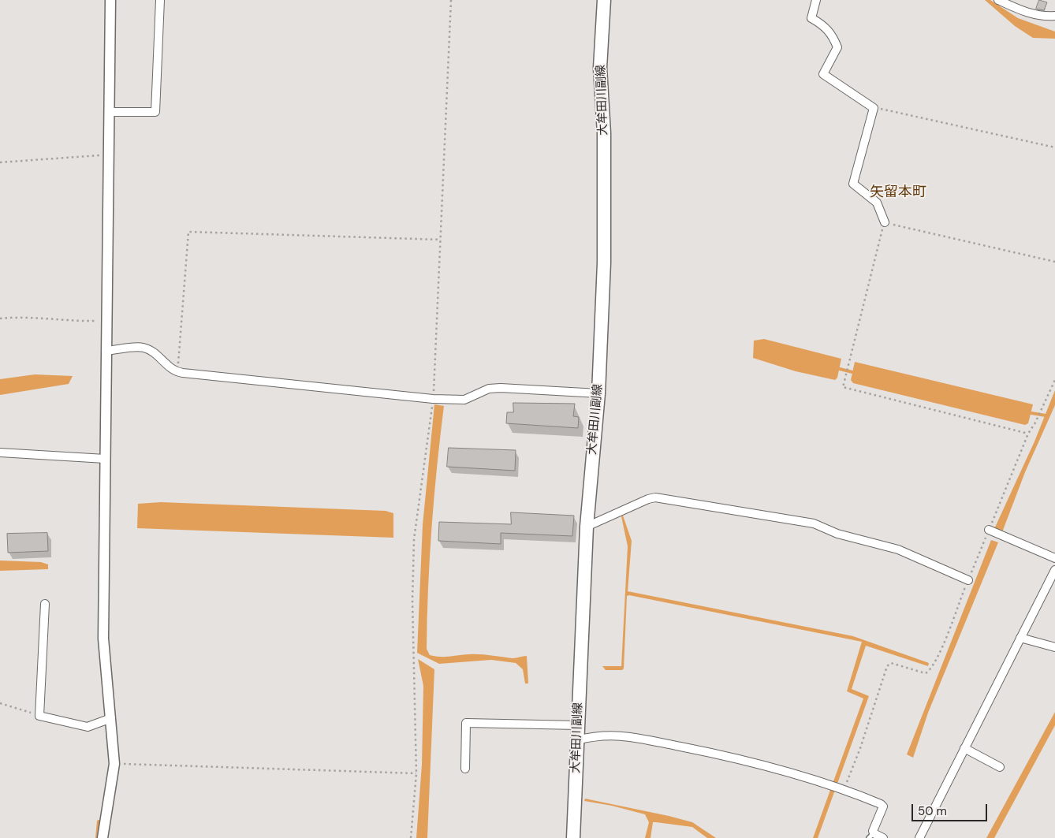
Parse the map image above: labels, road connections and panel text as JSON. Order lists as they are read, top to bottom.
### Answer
{
  "streets": {
    "main road": ["大牟田川副線"]
  },
  "districts": ["矢留本町"],
  "scale_bar": "50 m"
}
